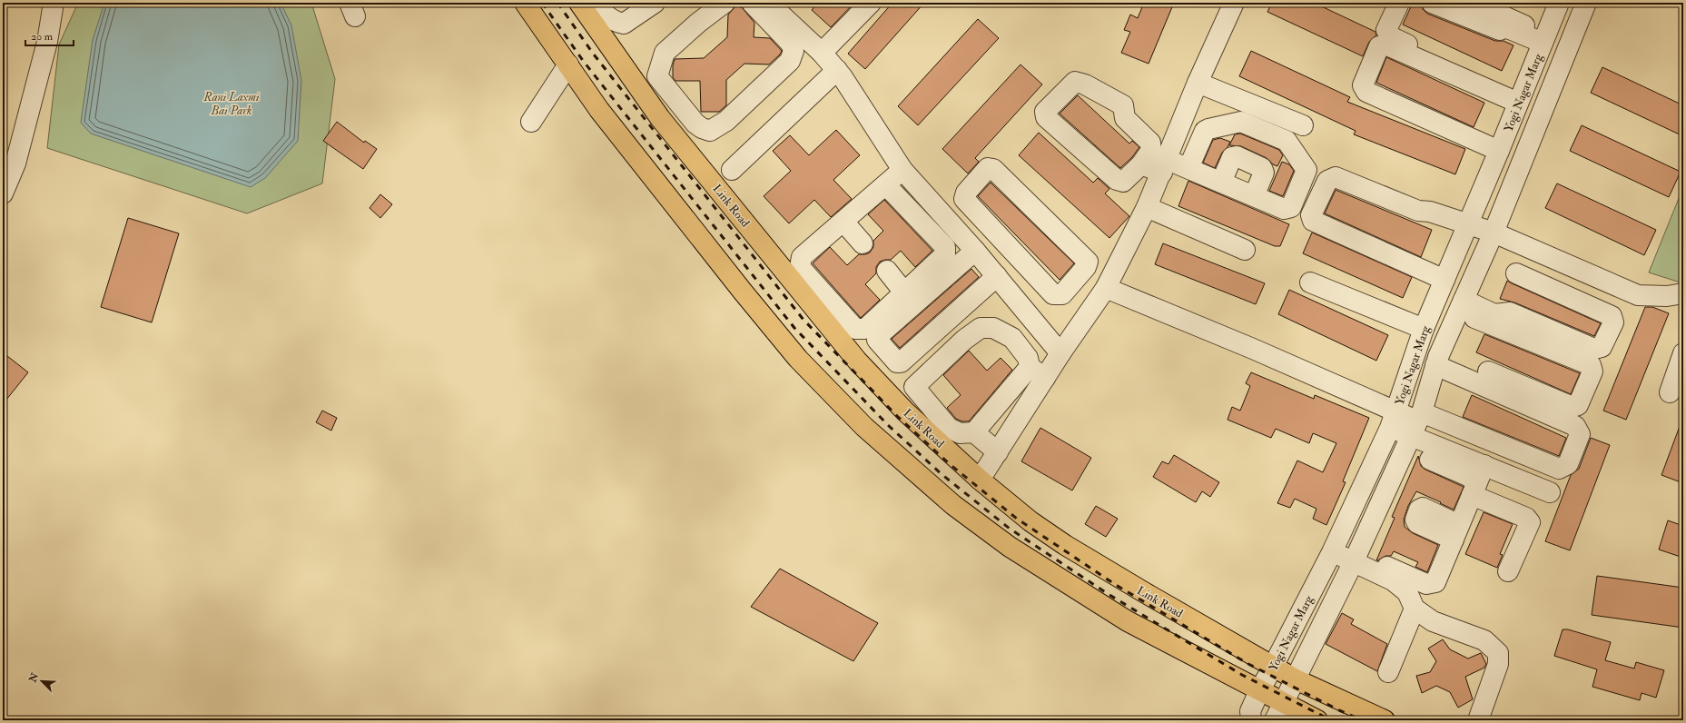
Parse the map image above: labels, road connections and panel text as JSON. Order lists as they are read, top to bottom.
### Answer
{
  "streets": {
    "main road": ["Link Road"],
    "street": ["Yogi Nagar Marg"]
  },
  "crossings": [
    ["Yogi Nagar Marg", "Link Road"]
  ],
  "parks": ["Rani Laxmi Bai Park"],
  "scale_bar": "20 m",
  "north": "top left"
}
